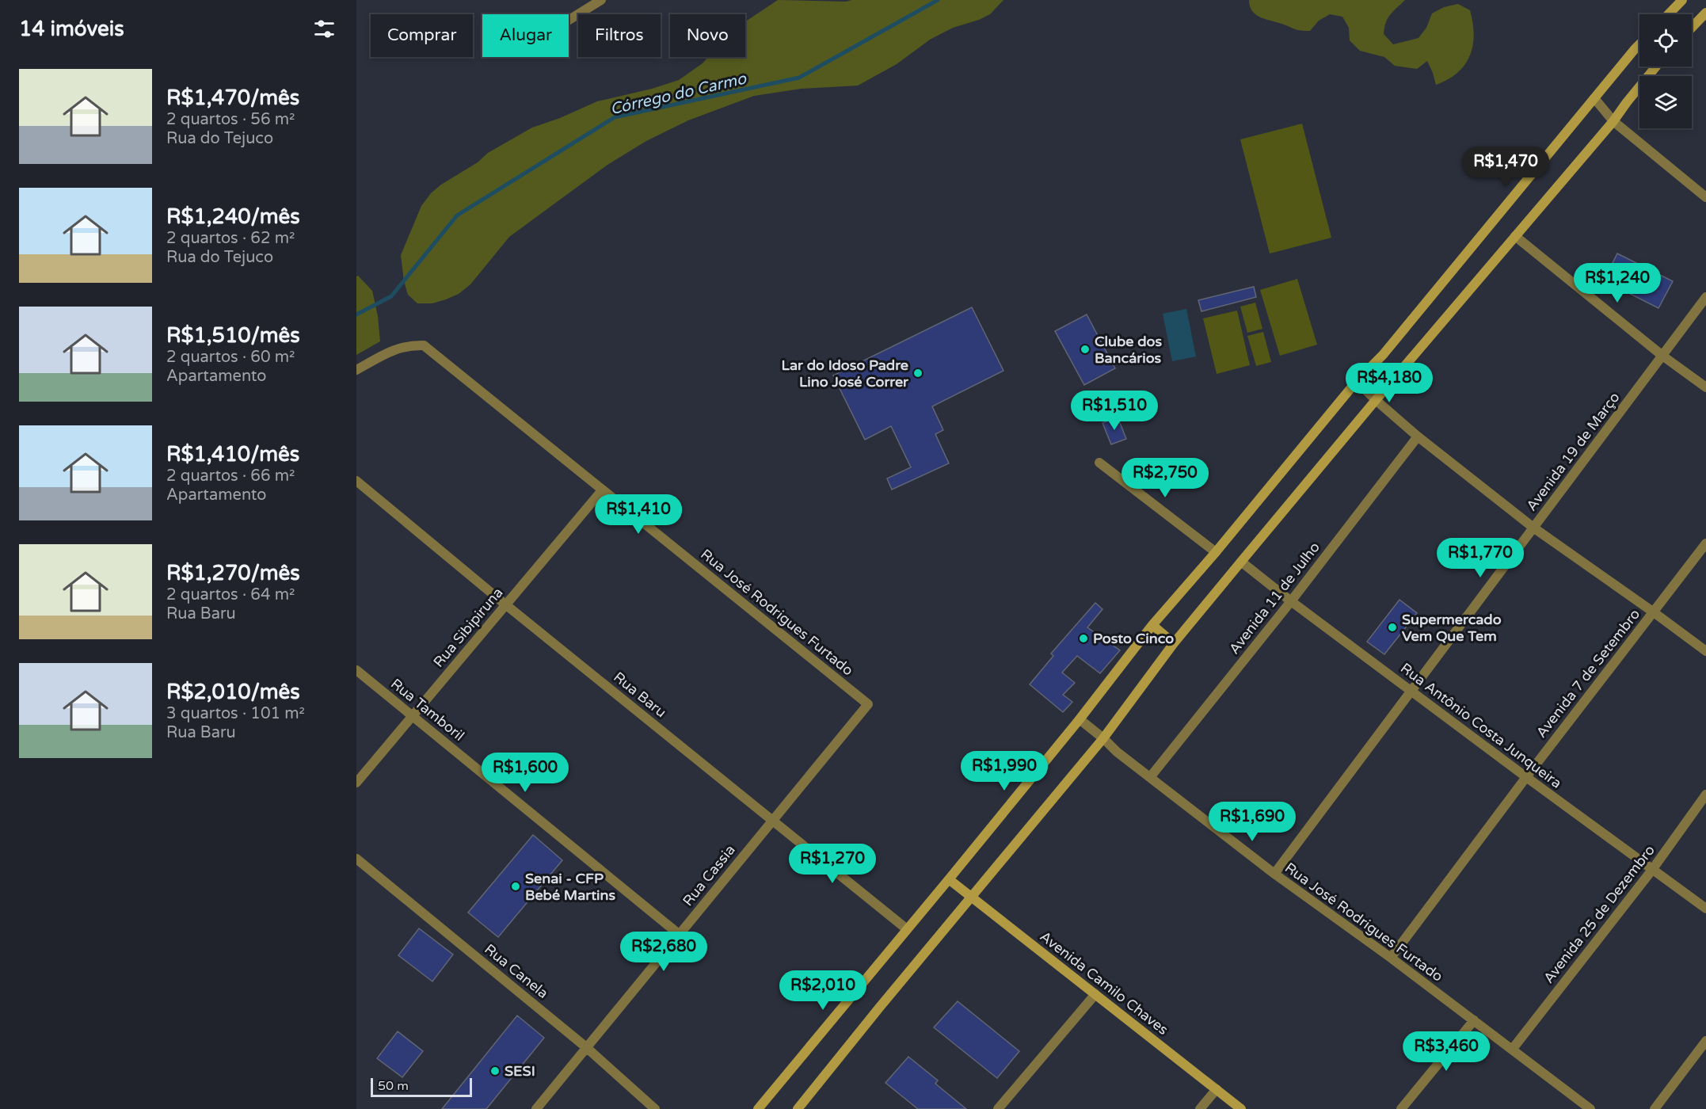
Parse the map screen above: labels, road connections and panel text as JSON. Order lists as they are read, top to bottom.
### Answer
{
  "streets": {
    "main road": ["Avenida Camilo Chaves"],
    "street": [
      "Avenida 19 de Março",
      "Avenida 11 de Julho",
      "Rua José Rodrigues Furtado",
      "Rua Sibipiruna",
      "Avenida 7 de Setembro",
      "Rua Baru",
      "Rua Tamboril",
      "Rua Antônio Costa Junqueira",
      "Rua Cassia",
      "Avenida 25 de Dezembro",
      "Rua Canela"
    ]
  },
  "crossings": [
    ["Avenida 19 de Março", "Rua José Rodrigues Furtado"],
    ["Avenida 19 de Março", "Rua Antônio Costa Junqueira"],
    ["Avenida 11 de Julho", "Rua José Rodrigues Furtado"],
    ["Avenida 11 de Julho", "Rua Antônio Costa Junqueira"],
    ["Rua José Rodrigues Furtado", "Rua Sibipiruna"],
    ["Rua José Rodrigues Furtado", "Avenida 7 de Setembro"],
    ["Rua José Rodrigues Furtado", "Rua Cassia"],
    ["Rua José Rodrigues Furtado", "Avenida 25 de Dezembro"],
    ["Rua Sibipiruna", "Rua Baru"],
    ["Rua Sibipiruna", "Rua Tamboril"],
    ["Avenida 7 de Setembro", "Rua Antônio Costa Junqueira"],
    ["Rua Baru", "Rua Cassia"],
    ["Rua Tamboril", "Rua Cassia"],
    ["Rua Antônio Costa Junqueira", "Avenida 25 de Dezembro"],
    ["Rua Cassia", "Rua Canela"]
  ],
  "water": ["Córrego do Carmo"],
  "places": [
    "Clube dos Bancários",
    "Lar do Idoso Padre Lino José Correr",
    "Supermercado Vem Que Tem",
    "Posto Cinco",
    "Senai - CFP Bebé Martins",
    "SESI"
  ],
  "scale_bar": "50 m",
  "page": {
    "heading": "14 imóveis",
    "chip": [
      "Comprar",
      "Alugar",
      "Filtros",
      "Novo"
    ],
    "list": [
      {
        "name": "R$1,470/mês",
        "note": "2 quartos · 56 m² · Rua do Tejuco"
      },
      {
        "name": "R$1,240/mês",
        "note": "2 quartos · 62 m² · Rua do Tejuco"
      },
      {
        "name": "R$1,510/mês",
        "note": "2 quartos · 60 m² · Apartamento"
      },
      {
        "name": "R$1,410/mês",
        "note": "2 quartos · 66 m² · Apartamento"
      },
      {
        "name": "R$1,270/mês",
        "note": "2 quartos · 64 m² · Rua Baru"
      },
      {
        "name": "R$2,010/mês",
        "note": "3 quartos · 101 m² · Rua Baru"
      }
    ],
    "price": [
      "R$1,470",
      "R$1,240",
      "R$4,180",
      "R$1,510",
      "R$2,750",
      "R$1,410",
      "R$1,770",
      "R$1,990",
      "R$1,600",
      "R$1,690",
      "R$1,270",
      "R$2,680",
      "R$2,010",
      "R$3,460"
    ],
    "scale": "50 m"
  }
}
